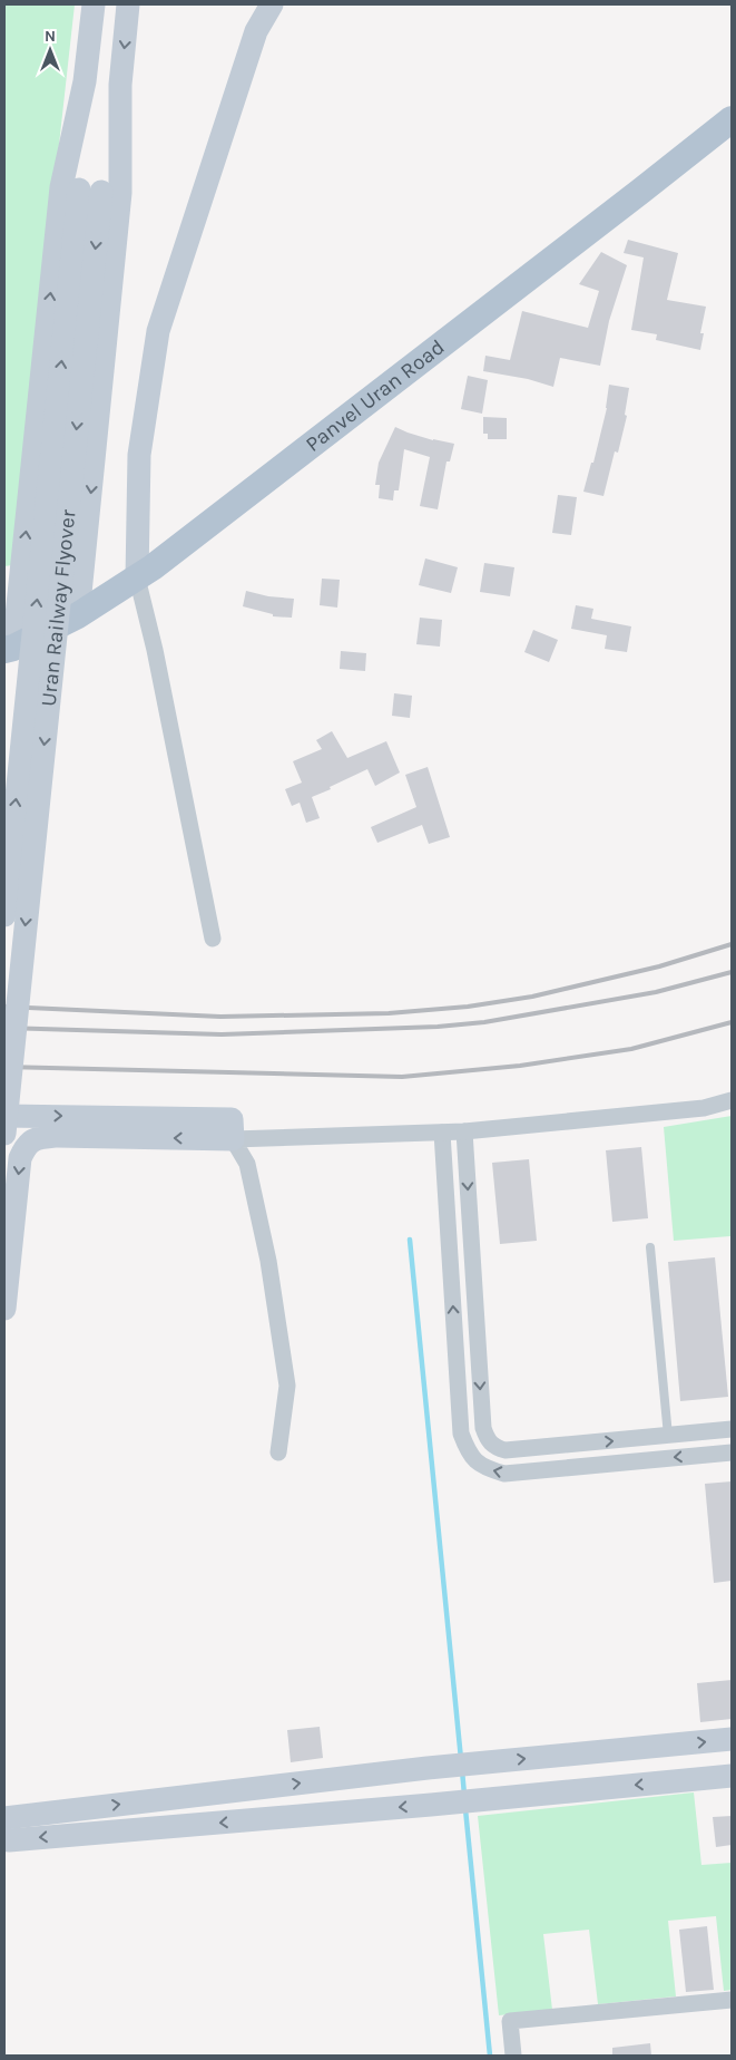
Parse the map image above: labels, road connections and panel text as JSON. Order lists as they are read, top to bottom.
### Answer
{
  "streets": {
    "main road": ["Panvel Uran Road", "Uran Railway Flyover"]
  },
  "north": "top"
}
